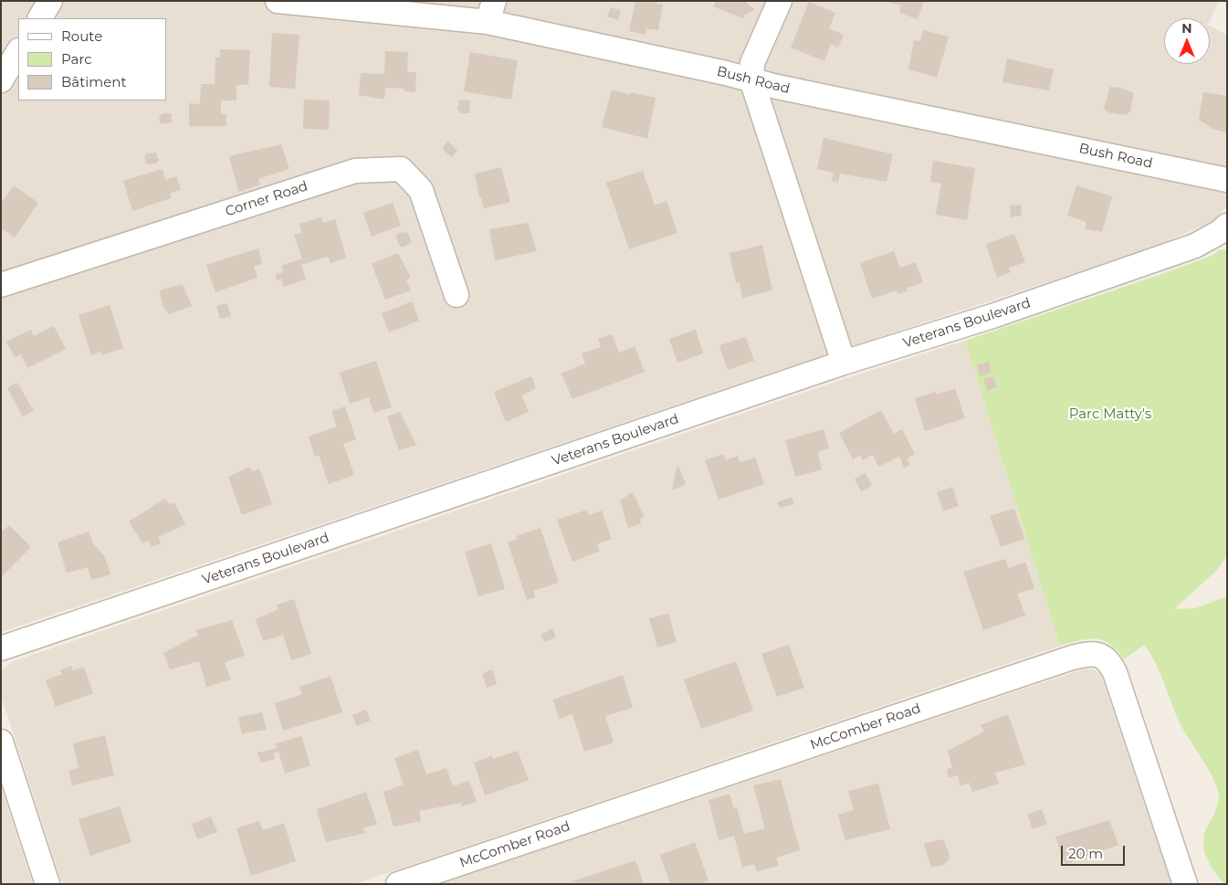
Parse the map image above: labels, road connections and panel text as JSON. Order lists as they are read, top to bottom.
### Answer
{
  "streets": {
    "street": [
      "Bush Road",
      "Corner Road",
      "Veterans Boulevard",
      "McComber Road"
    ]
  },
  "parks": ["Parc Matty's"],
  "legend": ["Route", "Parc", "Bâtiment"],
  "scale_bar": "20 m",
  "north": "top"
}
